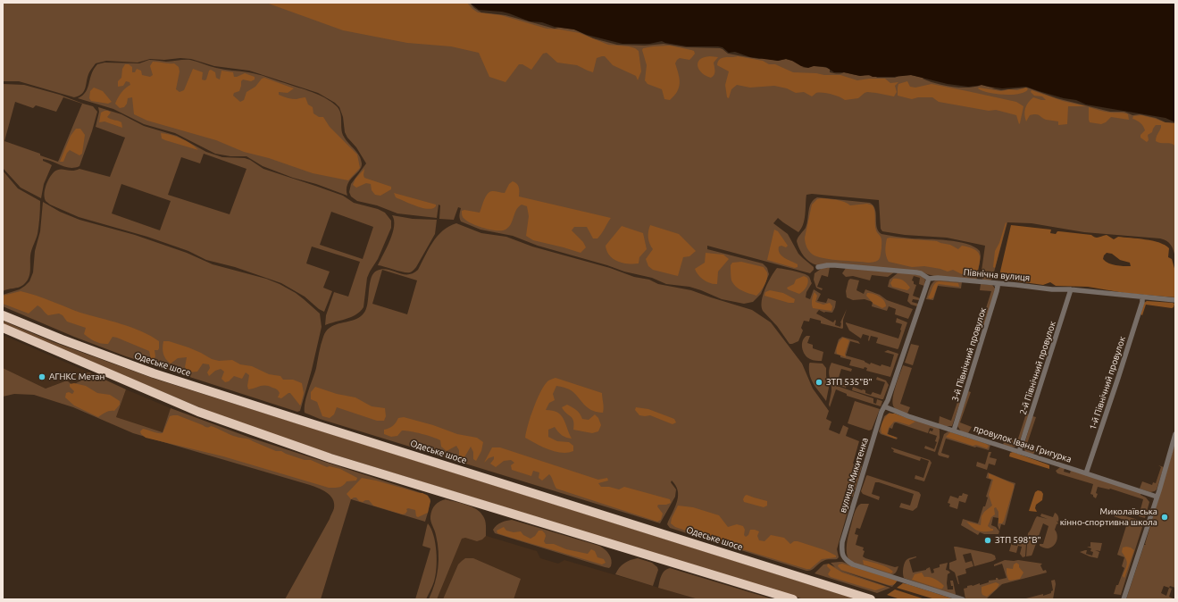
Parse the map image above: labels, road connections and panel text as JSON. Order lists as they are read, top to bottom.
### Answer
{
  "streets": {
    "highway": ["Одеське шосе"],
    "street": [
      "Північна вулиця",
      "3-й Північний провулок",
      "2-й Північний провулок",
      "1-й Північний провулок",
      "провулок Івана Григурка",
      "вулиця Микитенка"
    ]
  },
  "crossings": [
    ["Північна вулиця", "3-й Північний провулок"],
    ["Північна вулиця", "2-й Північний провулок"],
    ["Північна вулиця", "1-й Північний провулок"],
    ["Північна вулиця", "вулиця Микитенка"],
    ["3-й Північний провулок", "провулок Івана Григурка"],
    ["2-й Північний провулок", "провулок Івана Григурка"],
    ["1-й Північний провулок", "провулок Івана Григурка"],
    ["провулок Івана Григурка", "вулиця Микитенка"]
  ],
  "places": [
    "АГНКС Метан",
    "ЗТП 535\"В\"",
    "Миколаївська кінно-спортивна школа",
    "ЗТП 598\"В\""
  ]
}
